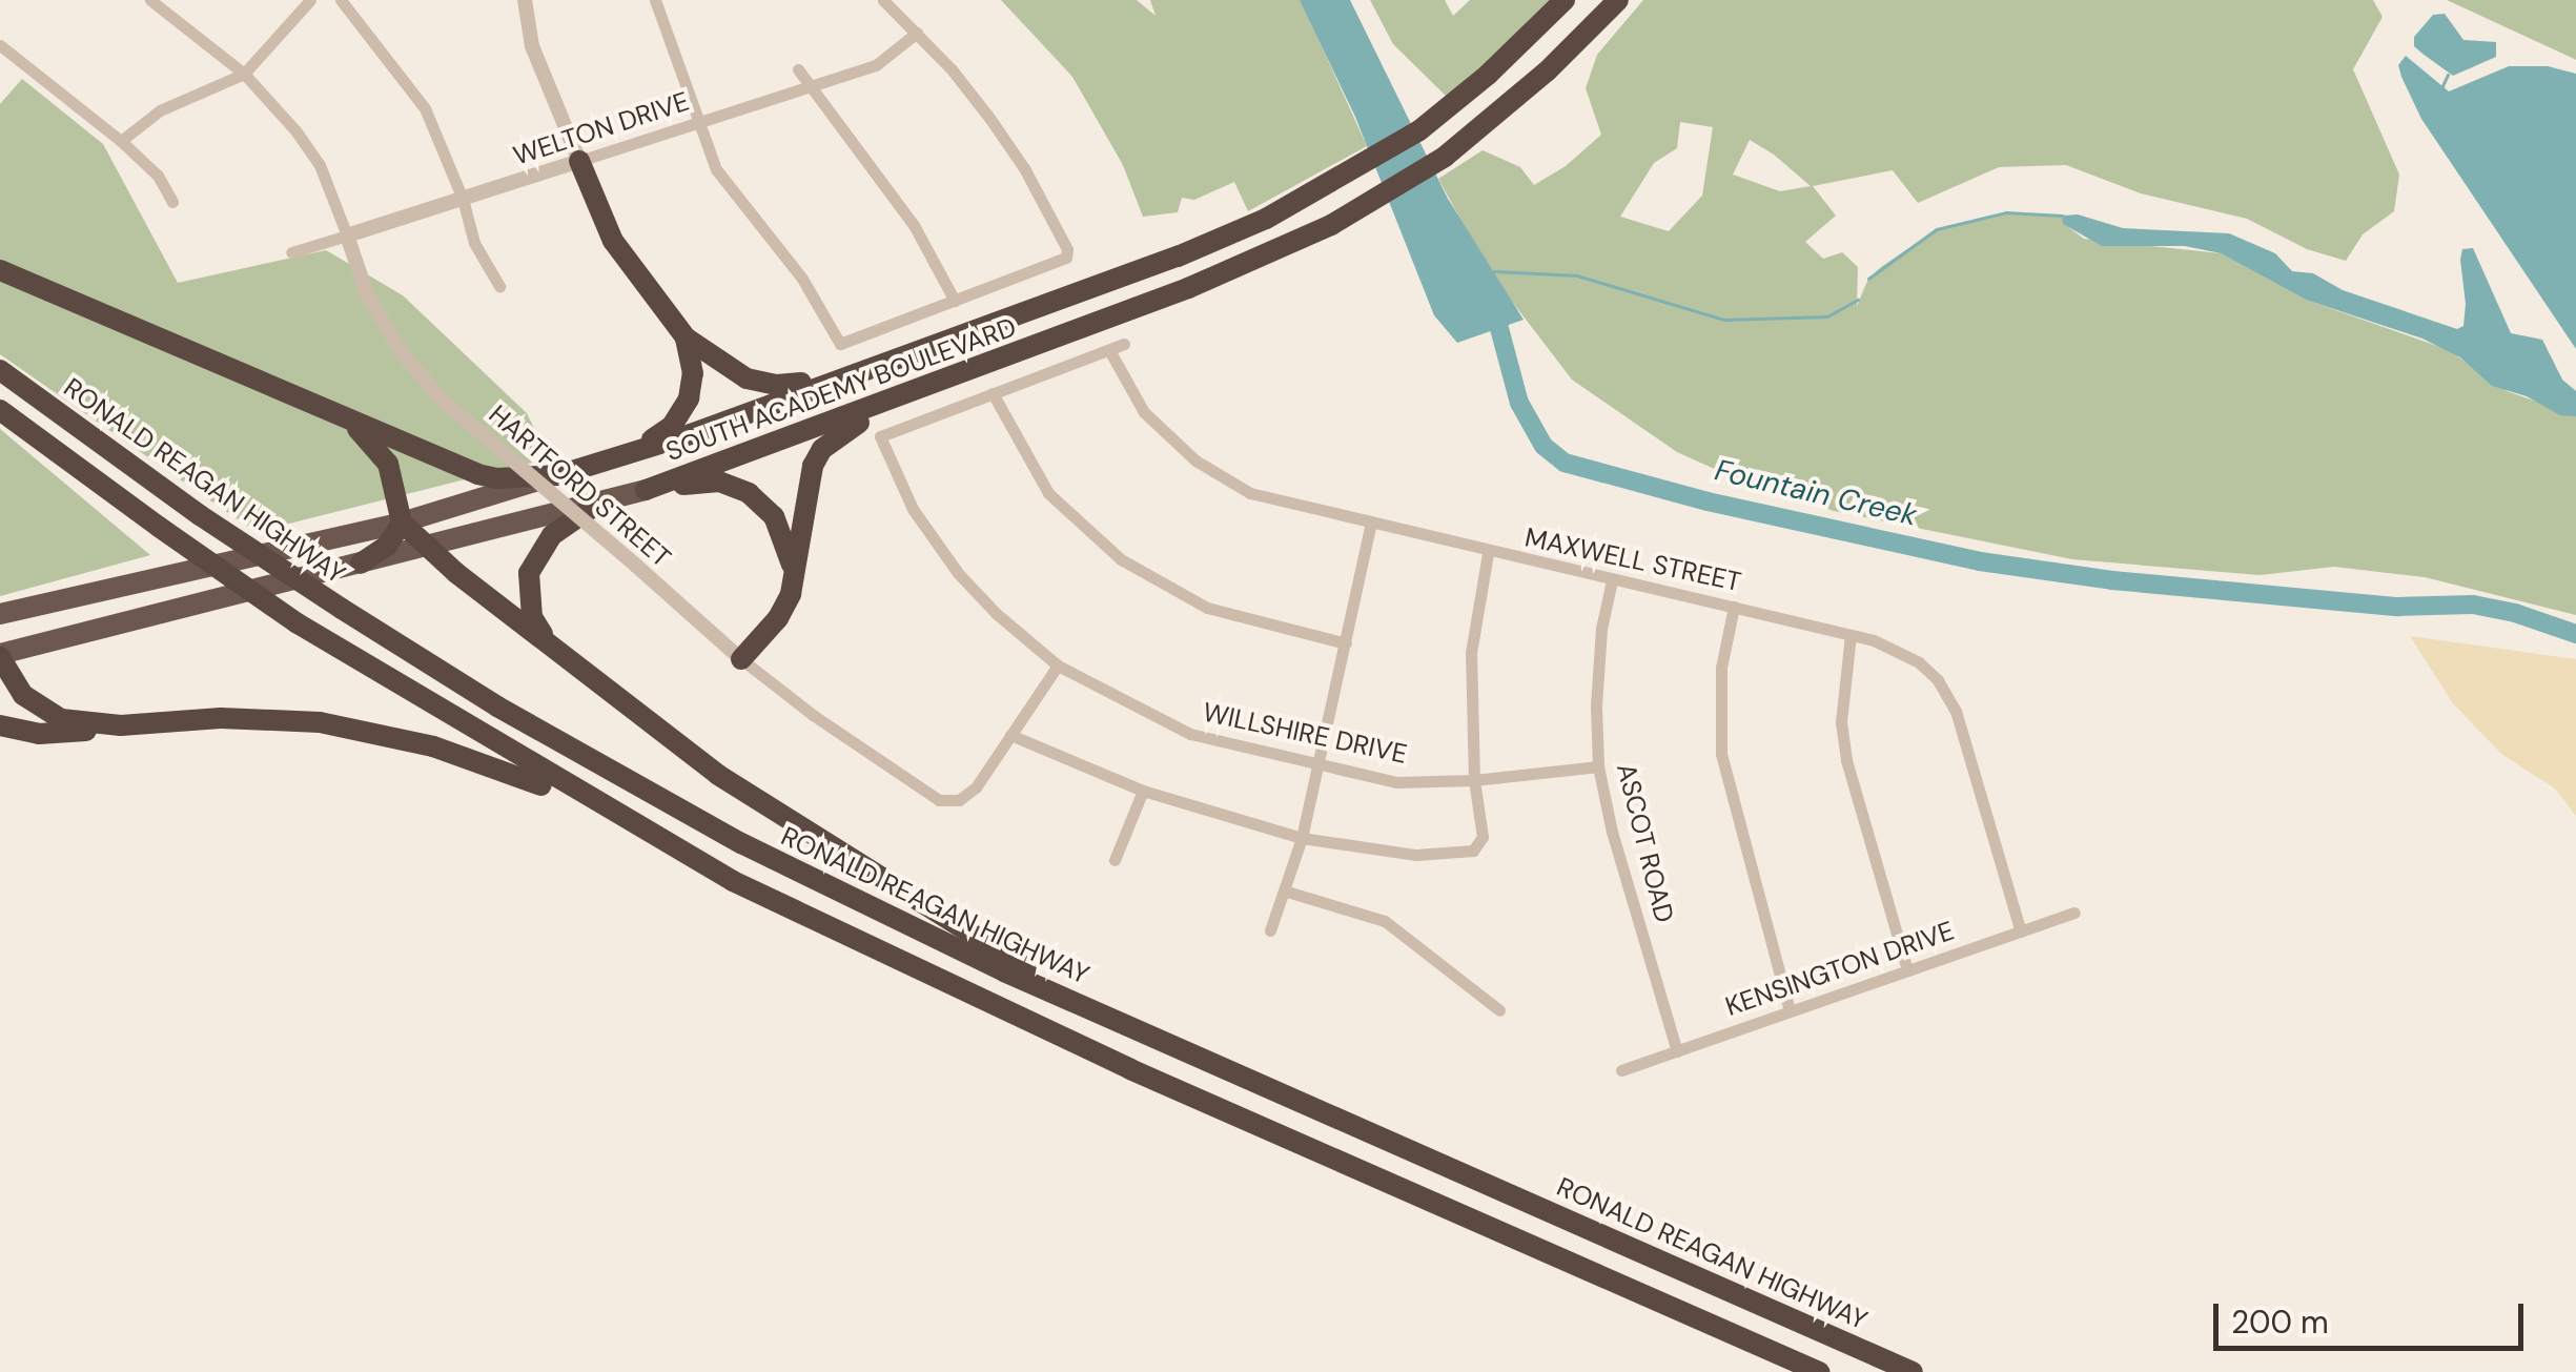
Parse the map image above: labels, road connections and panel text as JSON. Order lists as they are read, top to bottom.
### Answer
{
  "streets": {
    "highway": ["SOUTH ACADEMY BOULEVARD", "RONALD REAGAN HIGHWAY"],
    "street": [
      "WELTON DRIVE",
      "HARTFORD STREET",
      "MAXWELL STREET",
      "WILLSHIRE DRIVE",
      "ASCOT ROAD",
      "KENSINGTON DRIVE"
    ]
  },
  "crossings": [
    ["WELTON DRIVE", "HARTFORD STREET"],
    ["HARTFORD STREET", "WILLSHIRE DRIVE"],
    ["MAXWELL STREET", "ASCOT ROAD"],
    ["MAXWELL STREET", "KENSINGTON DRIVE"],
    ["WILLSHIRE DRIVE", "ASCOT ROAD"],
    ["ASCOT ROAD", "KENSINGTON DRIVE"]
  ],
  "water": ["Fountain Creek"],
  "scale_bar": "200 m"
}
